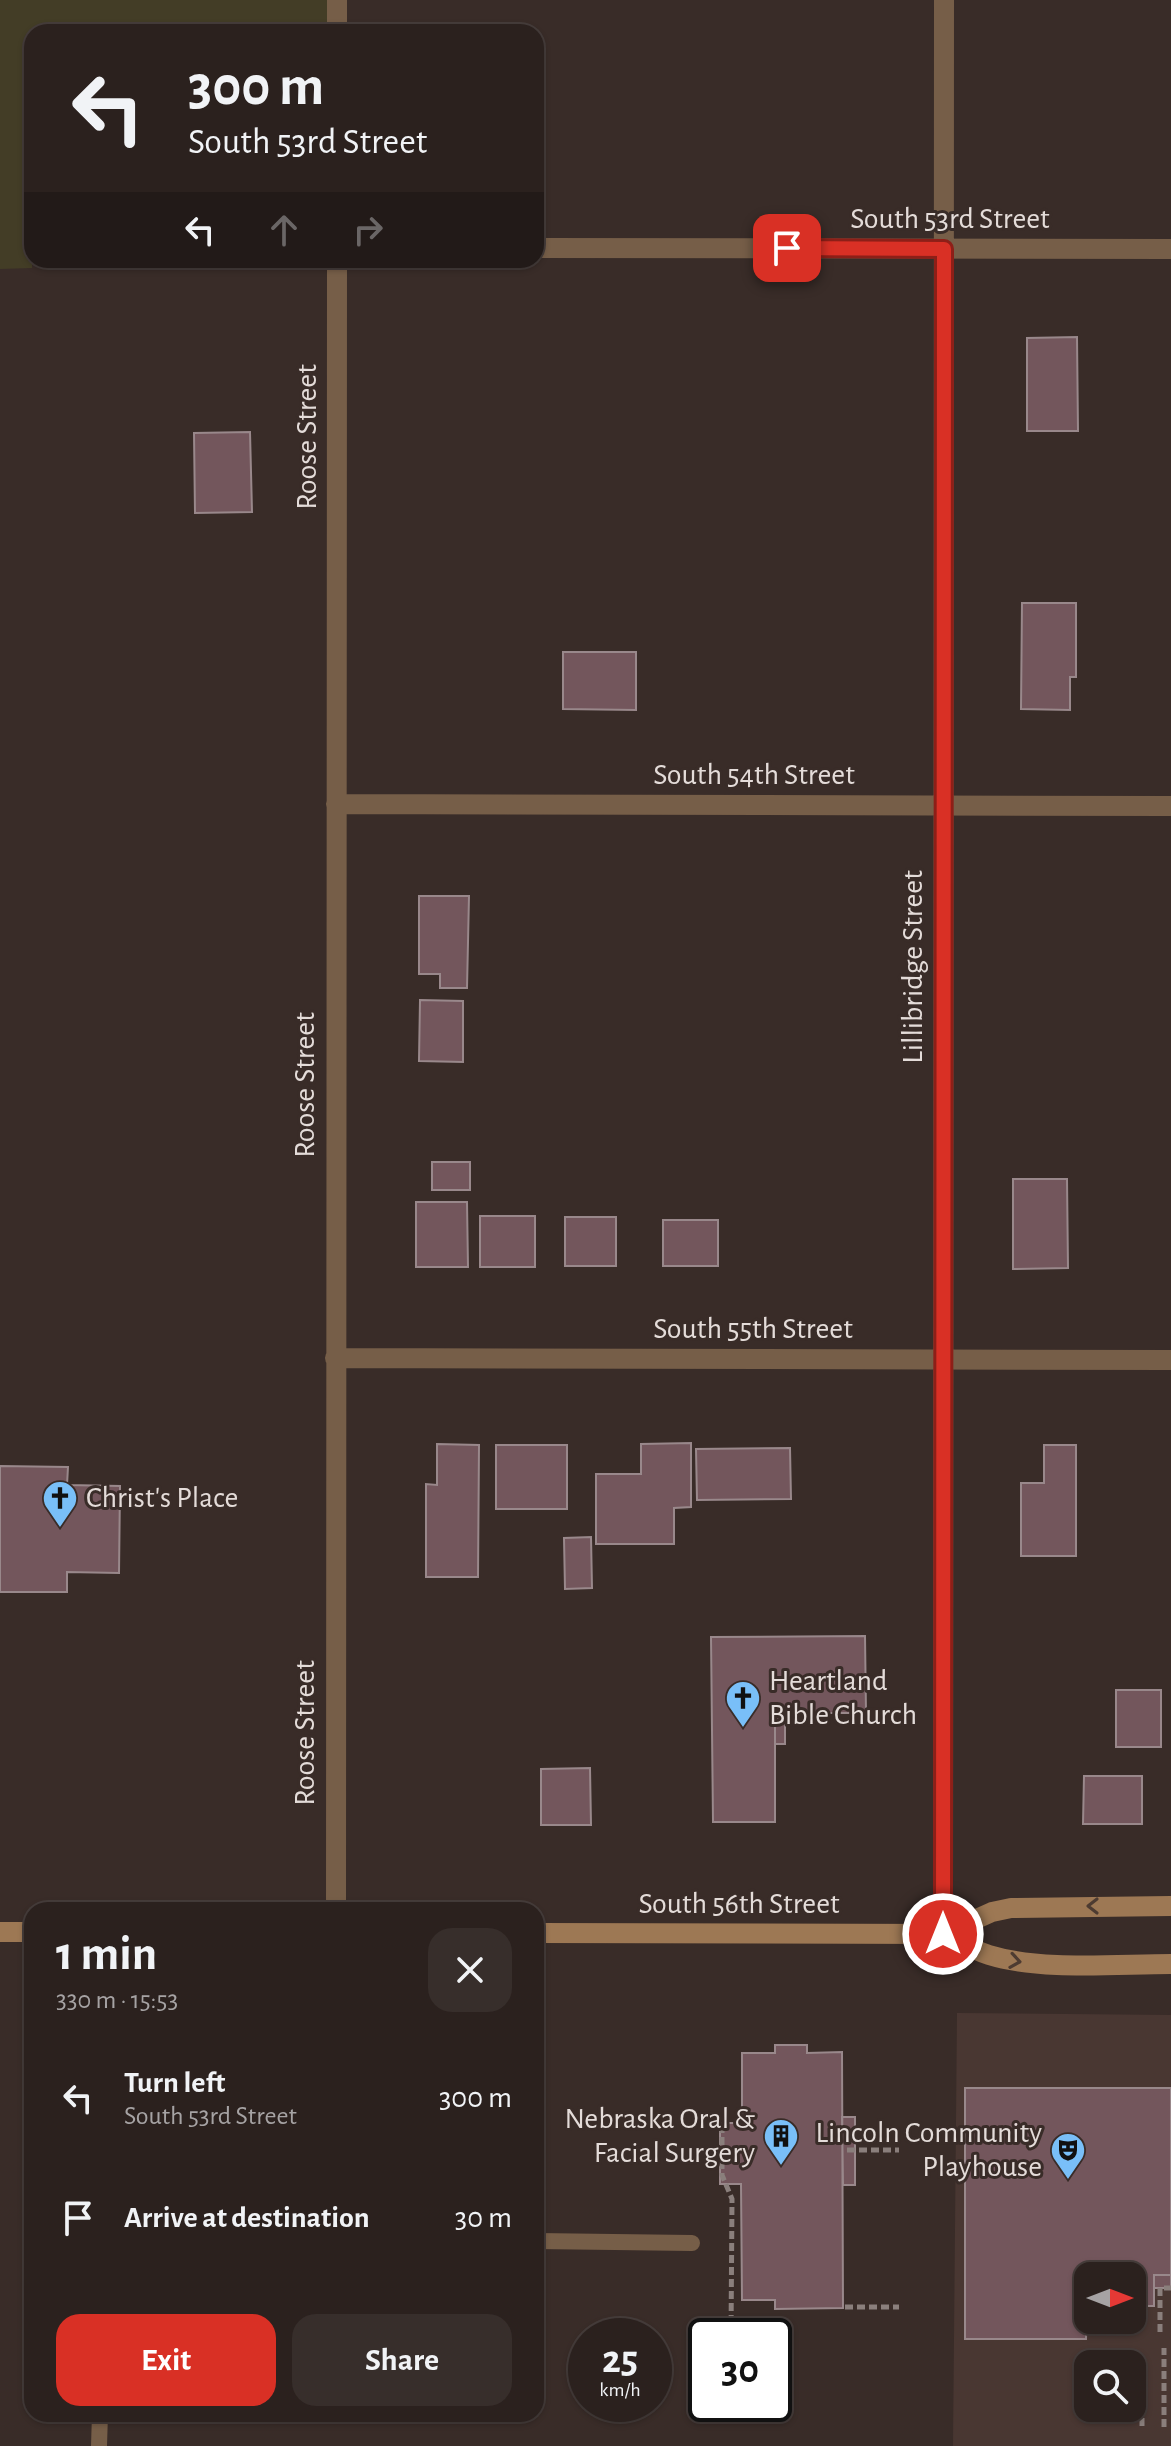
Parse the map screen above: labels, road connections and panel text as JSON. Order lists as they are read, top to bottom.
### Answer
{
  "streets": {
    "main road": ["South 56th Street"],
    "street": [
      "South 53rd Street",
      "Roose Street",
      "South 54th Street",
      "Lillibridge Street",
      "South 55th Street"
    ]
  },
  "crossings": [
    ["South 53rd Street", "Lillibridge Street"],
    ["Roose Street", "South 54th Street"],
    ["Roose Street", "South 55th Street"],
    ["South 54th Street", "Lillibridge Street"],
    ["Lillibridge Street", "South 55th Street"],
    ["Lillibridge Street", "South 56th Street"]
  ],
  "places": {
    "church": ["Christ's Place", "Heartland Bible Church"],
    "building": ["Nebraska Oral & Facial Surgery"],
    "theatre": ["Lincoln Community Playhouse"]
  },
  "north": "right",
  "page": {
    "turn": ["300 m", "South 53rd Street"],
    "heading": ["1 min", "330 m · 15:53"],
    "list": [
      {
        "name": "Turn left",
        "note": "South 53rd Street",
        "value": "300 m"
      },
      {
        "name": "Arrive at destination",
        "value": "30 m"
      }
    ],
    "buttons": ["Exit", "Share"],
    "speed": "25 km/h",
    "limit": "30"
  }
}
